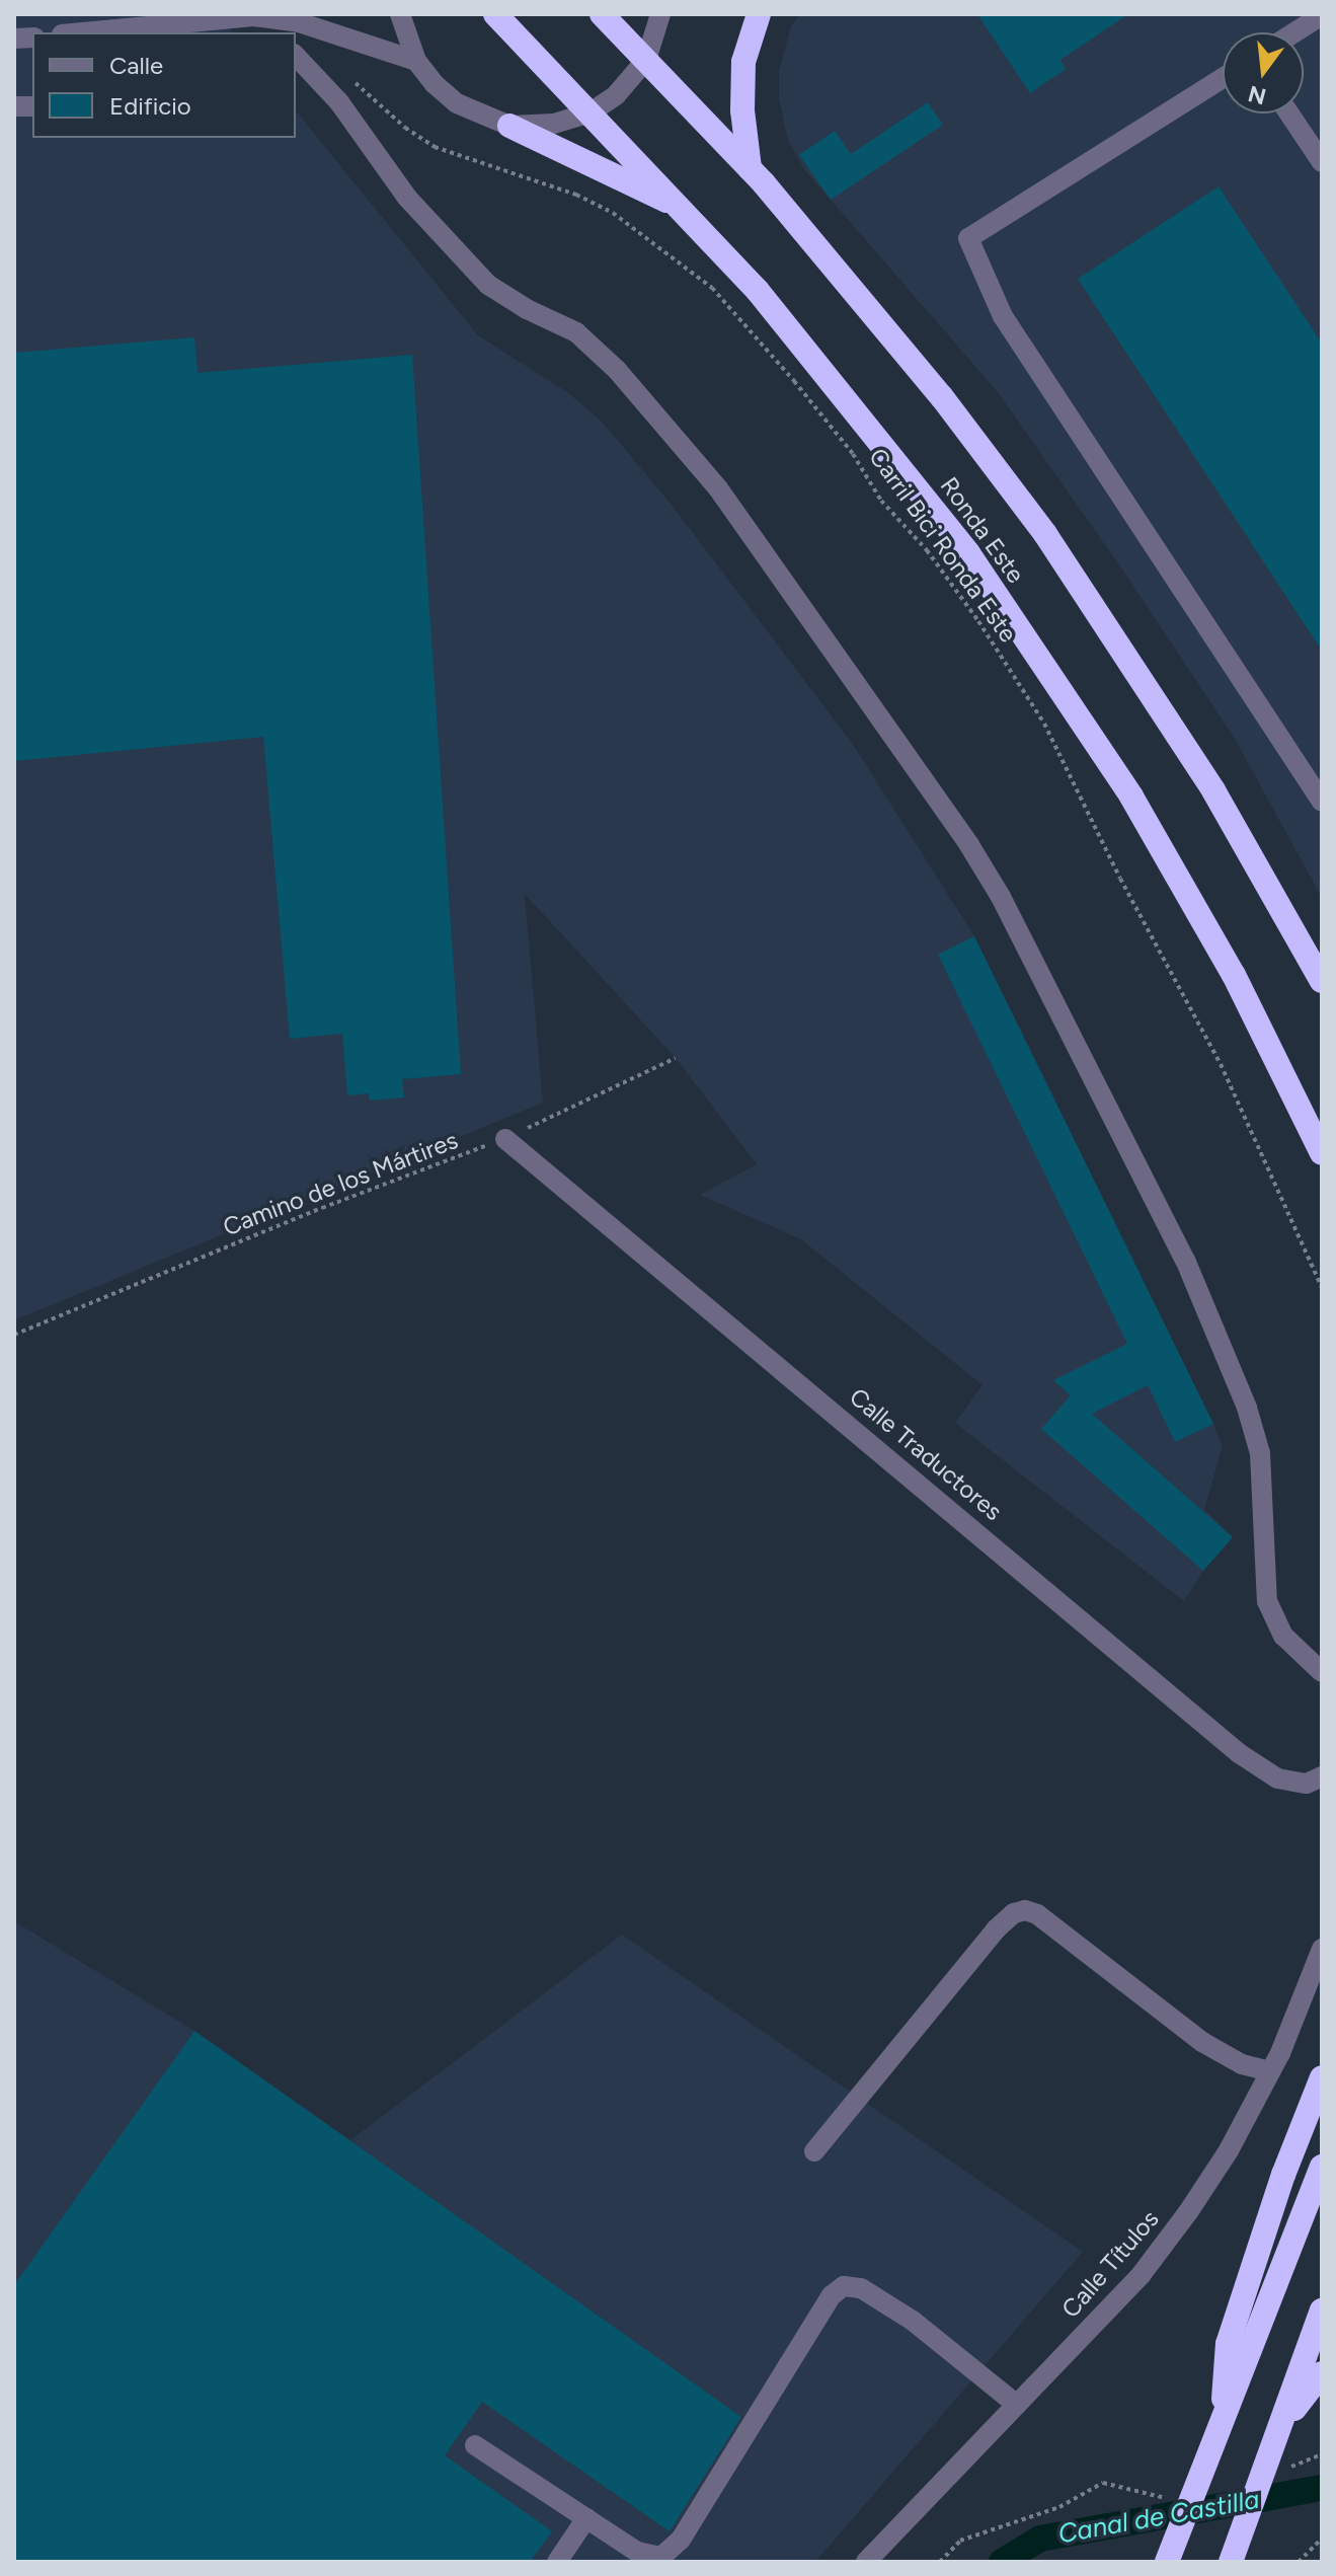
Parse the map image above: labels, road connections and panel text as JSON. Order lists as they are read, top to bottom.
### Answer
{
  "streets": {
    "highway": ["Ronda Este"],
    "street": ["Calle Traductores", "Calle Títulos"],
    "path": ["Carril Bici Ronda Este", "Camino de los Mártires"]
  },
  "crossings": [
    ["Camino de los Mártires", "Calle Traductores"]
  ],
  "water": ["Canal de Castilla"],
  "legend": ["Calle", "Edificio"],
  "north": "bottom"
}
